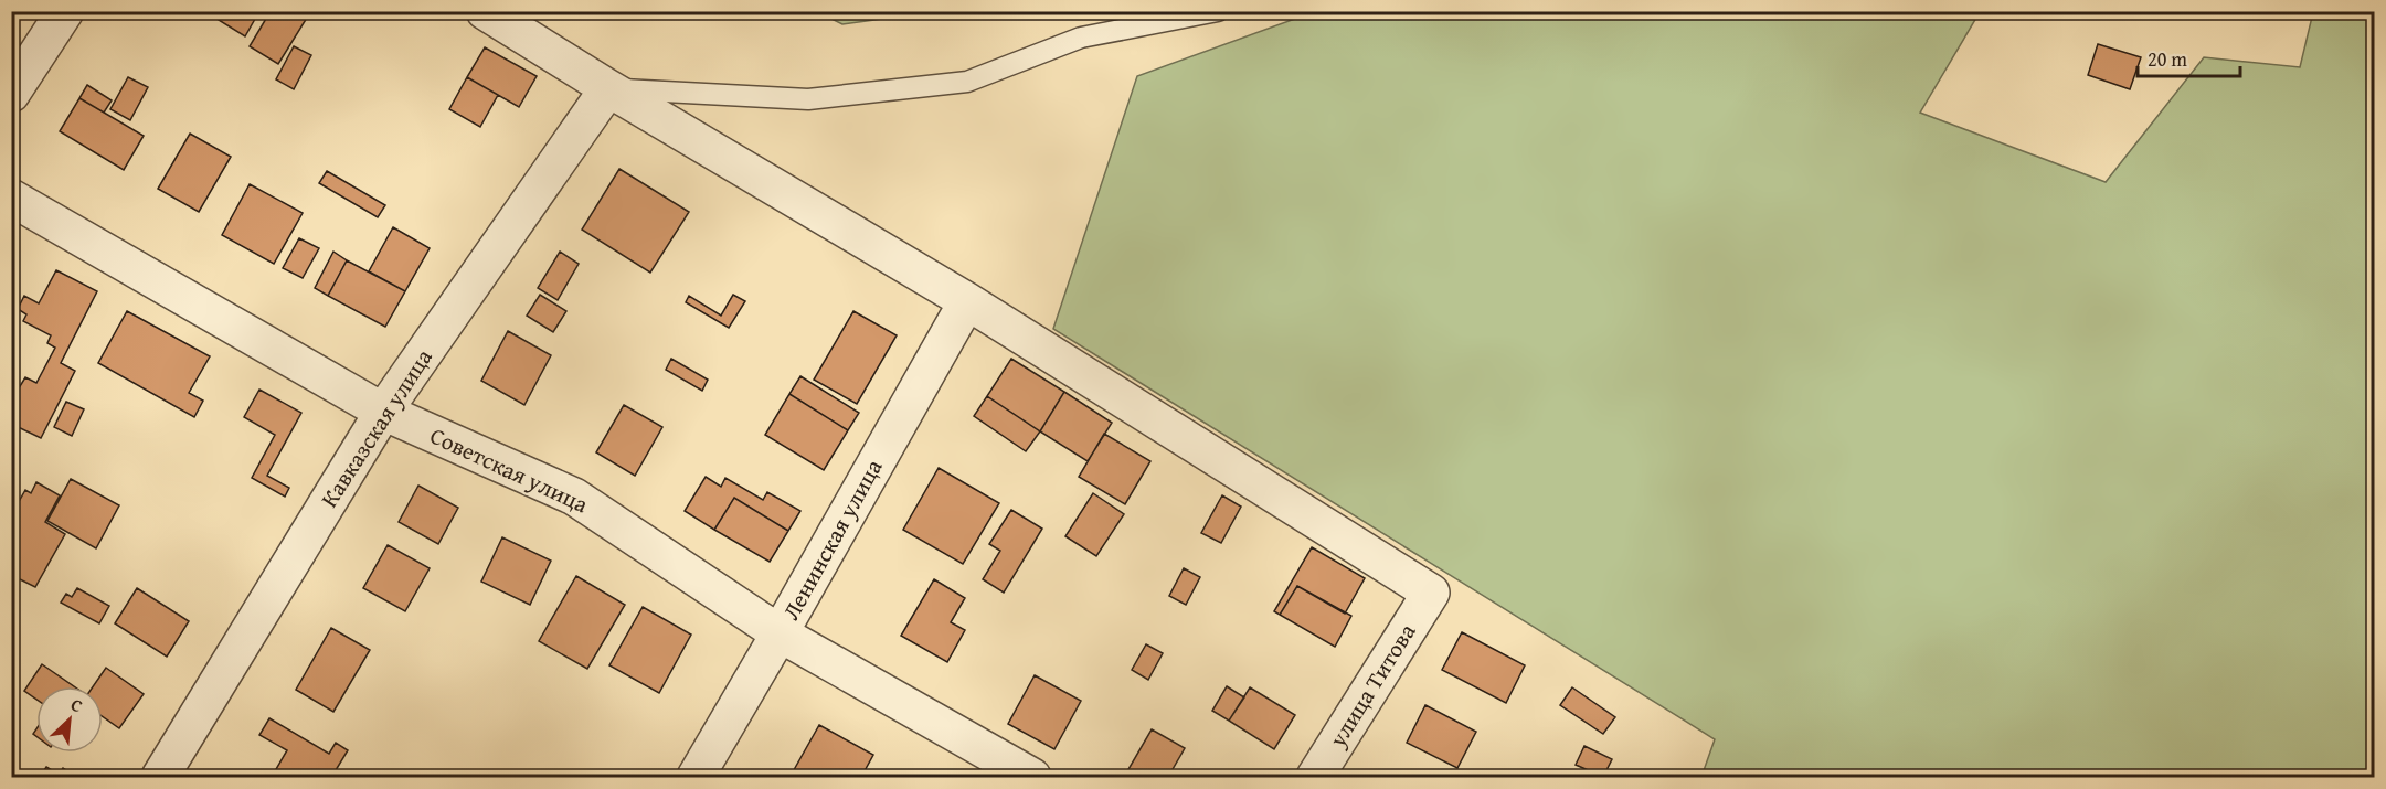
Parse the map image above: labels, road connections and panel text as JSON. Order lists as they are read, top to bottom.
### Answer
{
  "streets": {
    "street": [
      "Кавказская улица",
      "Советская улица",
      "Ленинская улица",
      "улица Титова"
    ]
  },
  "crossings": [
    ["Кавказская улица", "Советская улица"],
    ["Советская улица", "Ленинская улица"],
    ["Ленинская улица", "улица Титова"]
  ],
  "scale_bar": "20 m",
  "north": "top right"
}
